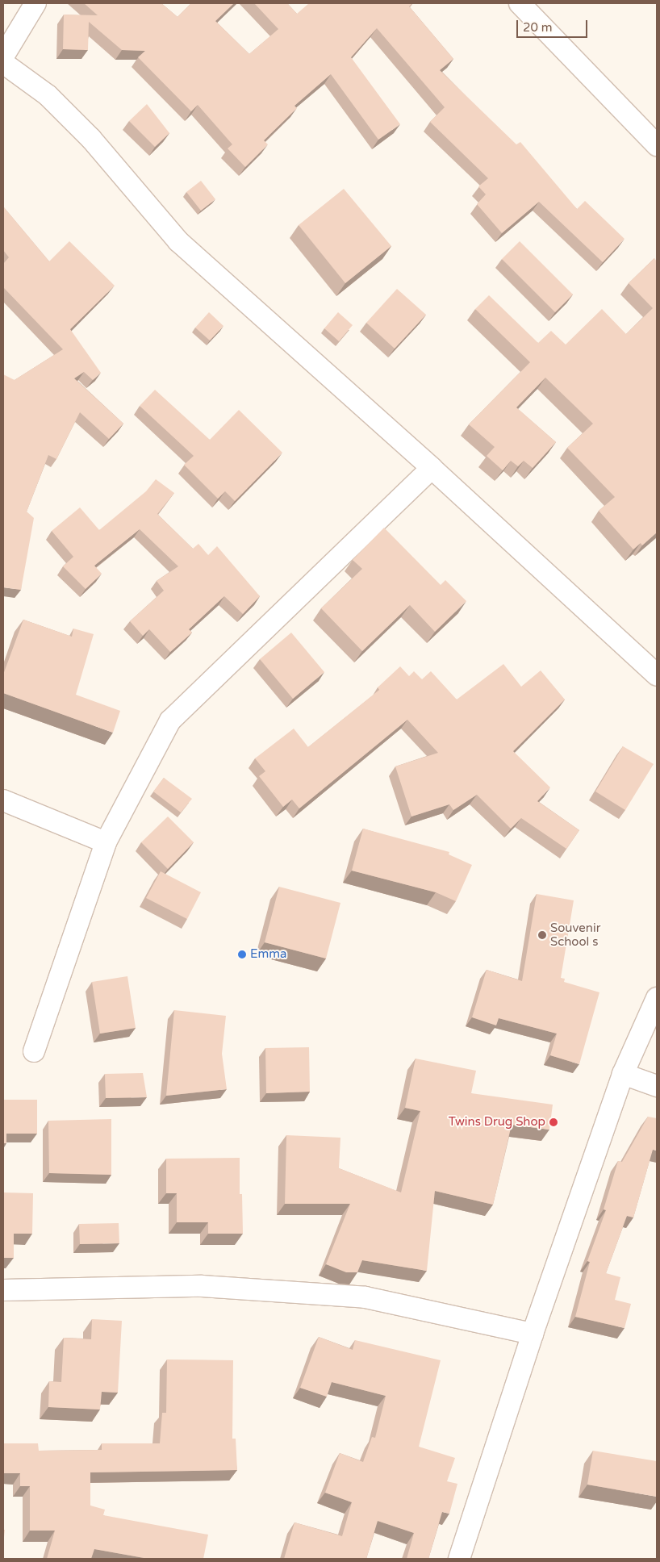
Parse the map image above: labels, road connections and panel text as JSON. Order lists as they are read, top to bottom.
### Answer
{
  "places": ["Souvenir School s", "Emma", "Twins Drug Shop"],
  "scale_bar": "20 m"
}
